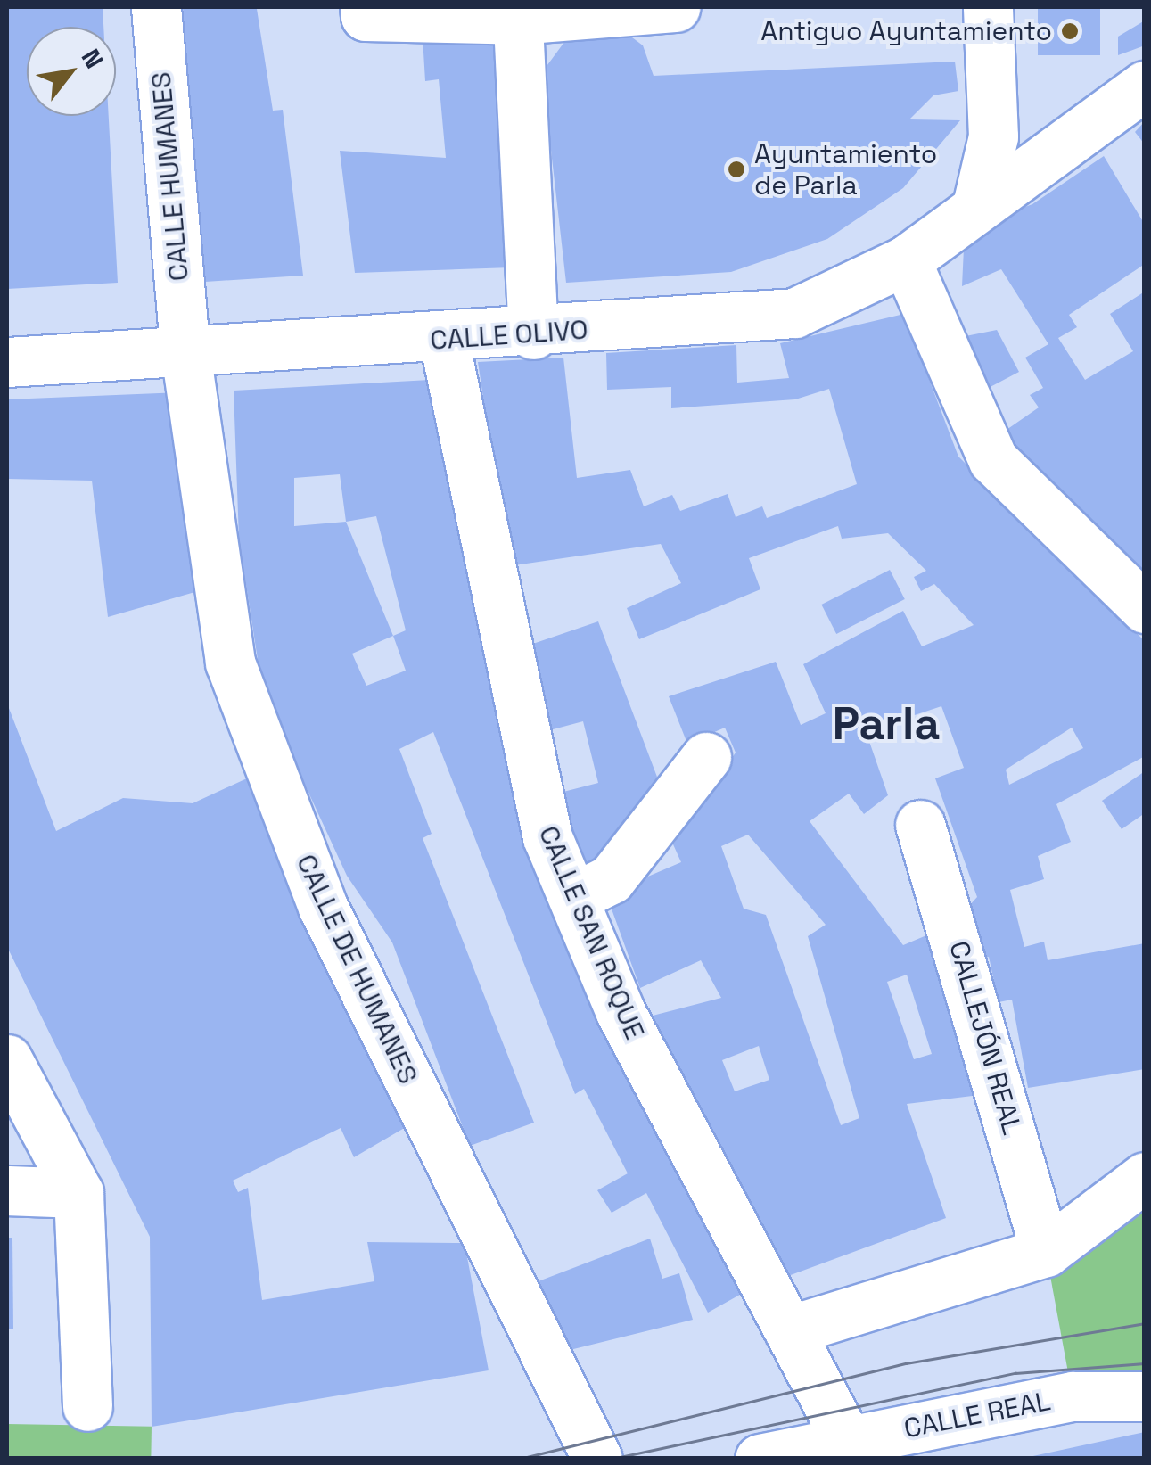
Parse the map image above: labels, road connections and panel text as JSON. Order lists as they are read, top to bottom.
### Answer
{
  "streets": {
    "street": [
      "CALLE HUMANES",
      "CALLE OLIVO",
      "CALLE SAN ROQUE",
      "CALLE DE HUMANES",
      "CALLEJÓN REAL",
      "CALLE REAL"
    ]
  },
  "crossings": [
    ["CALLE HUMANES", "CALLE OLIVO"],
    ["CALLE HUMANES", "CALLE DE HUMANES"],
    ["CALLE OLIVO", "CALLE SAN ROQUE"],
    ["CALLE OLIVO", "CALLE DE HUMANES"],
    ["CALLE SAN ROQUE", "CALLE REAL"]
  ],
  "districts": ["Parla"],
  "places": ["Antiguo Ayuntamiento", "Ayuntamiento de Parla"],
  "north": "top right"
}
